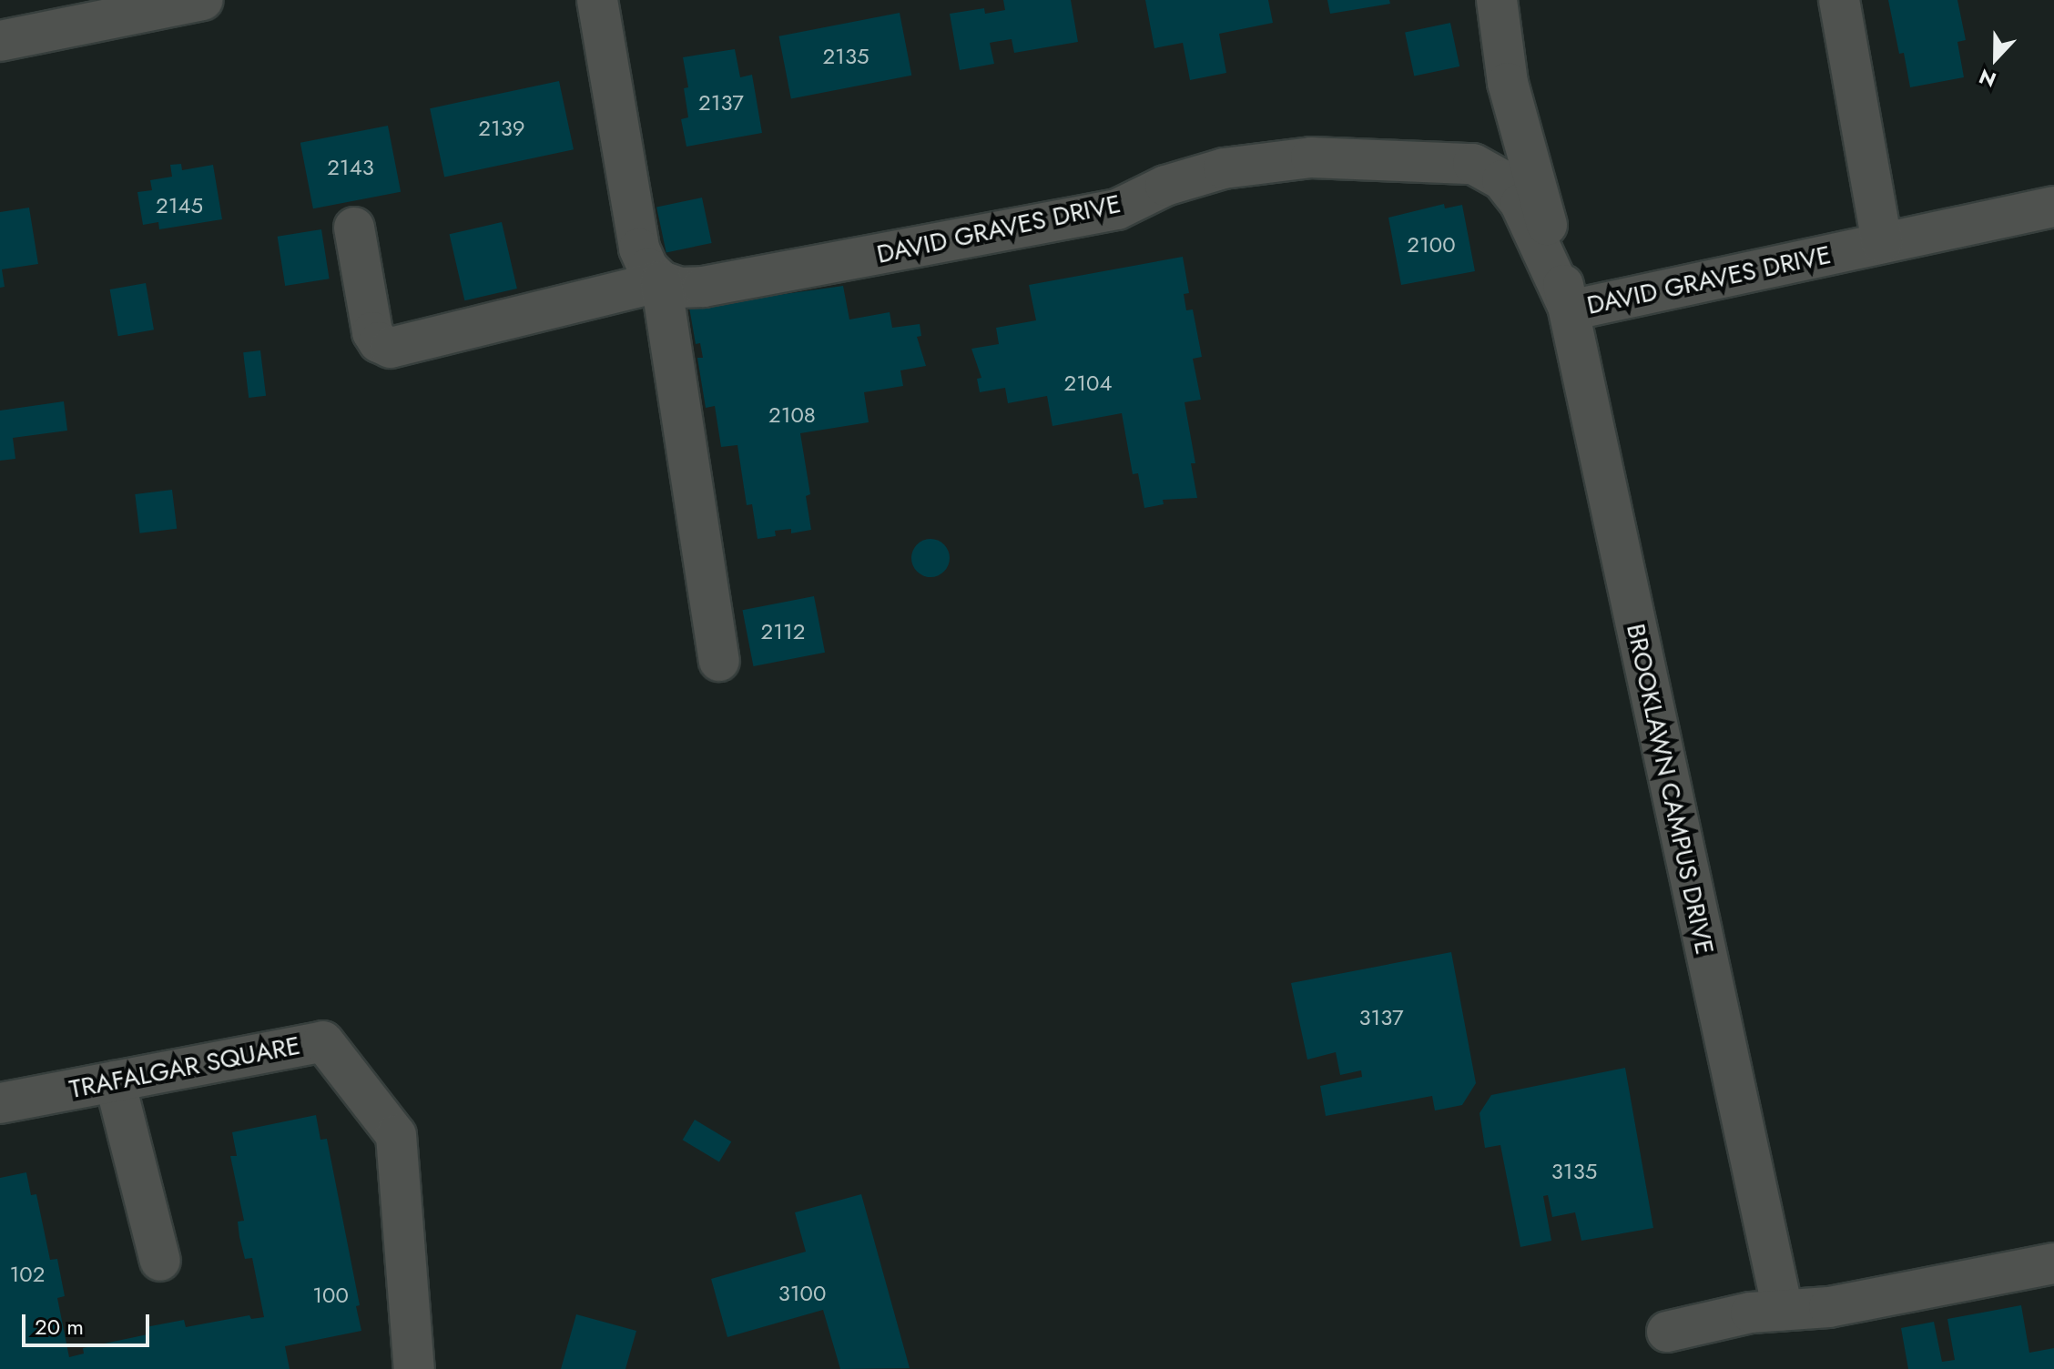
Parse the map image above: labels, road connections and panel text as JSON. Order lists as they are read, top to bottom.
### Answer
{
  "streets": {
    "street": ["DAVID GRAVES DRIVE", "BROOKLAWN CAMPUS DRIVE", "TRAFALGAR SQUARE"]
  },
  "crossings": [
    ["DAVID GRAVES DRIVE", "BROOKLAWN CAMPUS DRIVE"]
  ],
  "house_numbers": [
    "2135",
    "2137",
    "2139",
    "2143",
    "2145",
    "2100",
    "2104",
    "2108",
    "2112",
    "3137",
    "3135",
    "102",
    "3100",
    "100"
  ],
  "scale_bar": "20 m",
  "north": "bottom"
}
